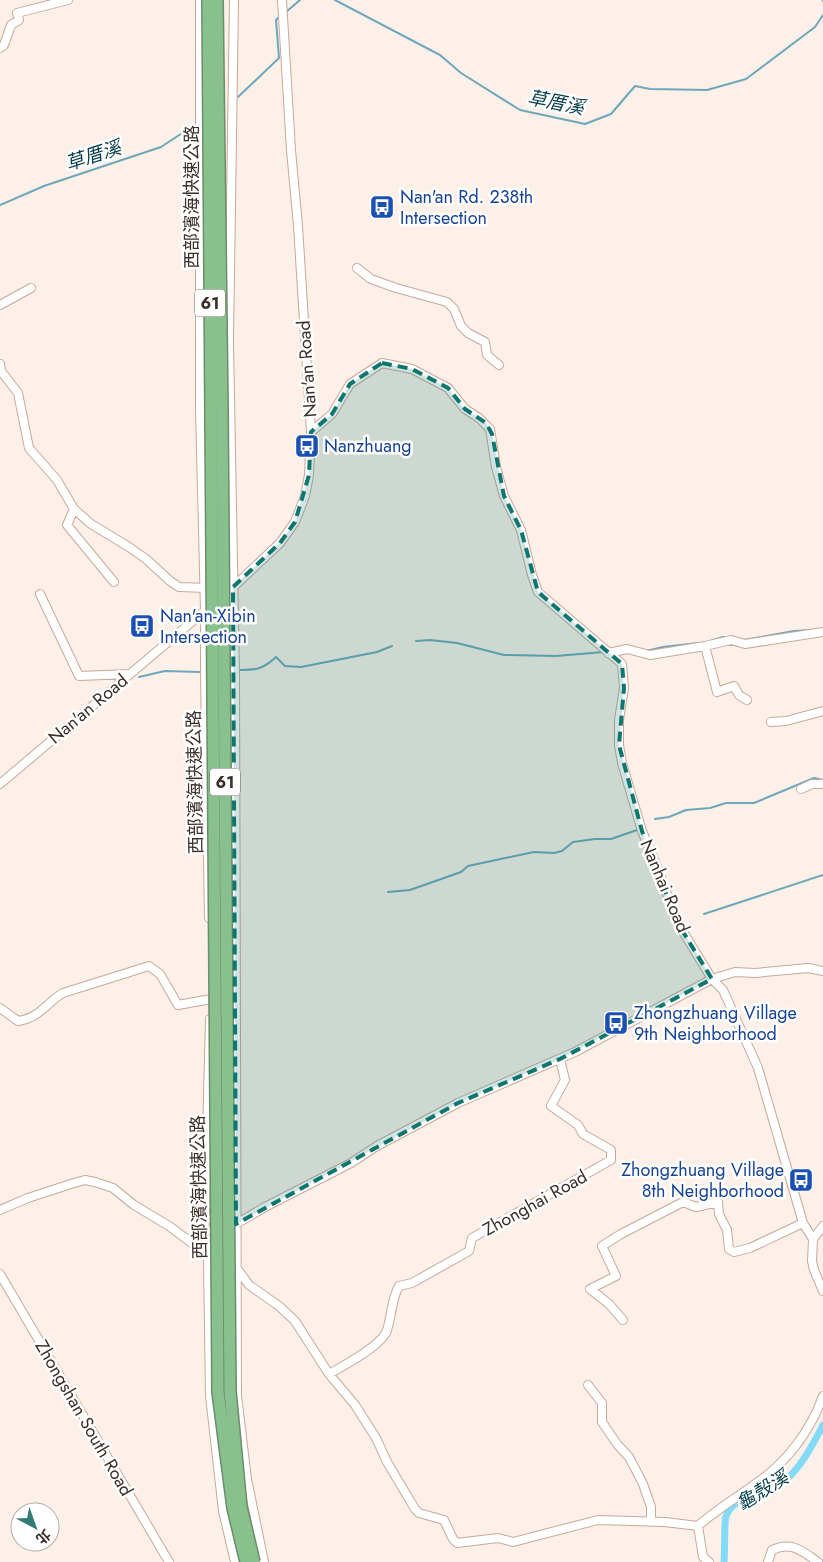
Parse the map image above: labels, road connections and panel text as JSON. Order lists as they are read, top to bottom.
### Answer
{
  "streets": {
    "highway": ["西部濱海快速公路", "61"],
    "street": [
      "Nan'an Road",
      "Nanhai Road",
      "Zhonghai Road",
      "Zhongshan South Road"
    ]
  },
  "crossings": [
    ["Nan'an Road", "Nanhai Road"]
  ],
  "water": ["草厝溪", "龜殼溪"],
  "places": {
    "bus stop": [
      "Nan'an Rd. 238th Intersection",
      "Nanzhuang",
      "Nan'an-Xibin Intersection",
      "Zhongzhuang Village 9th Neighborhood",
      "Zhongzhuang Village 8th Neighborhood"
    ]
  },
  "north": "bottom right"
}
